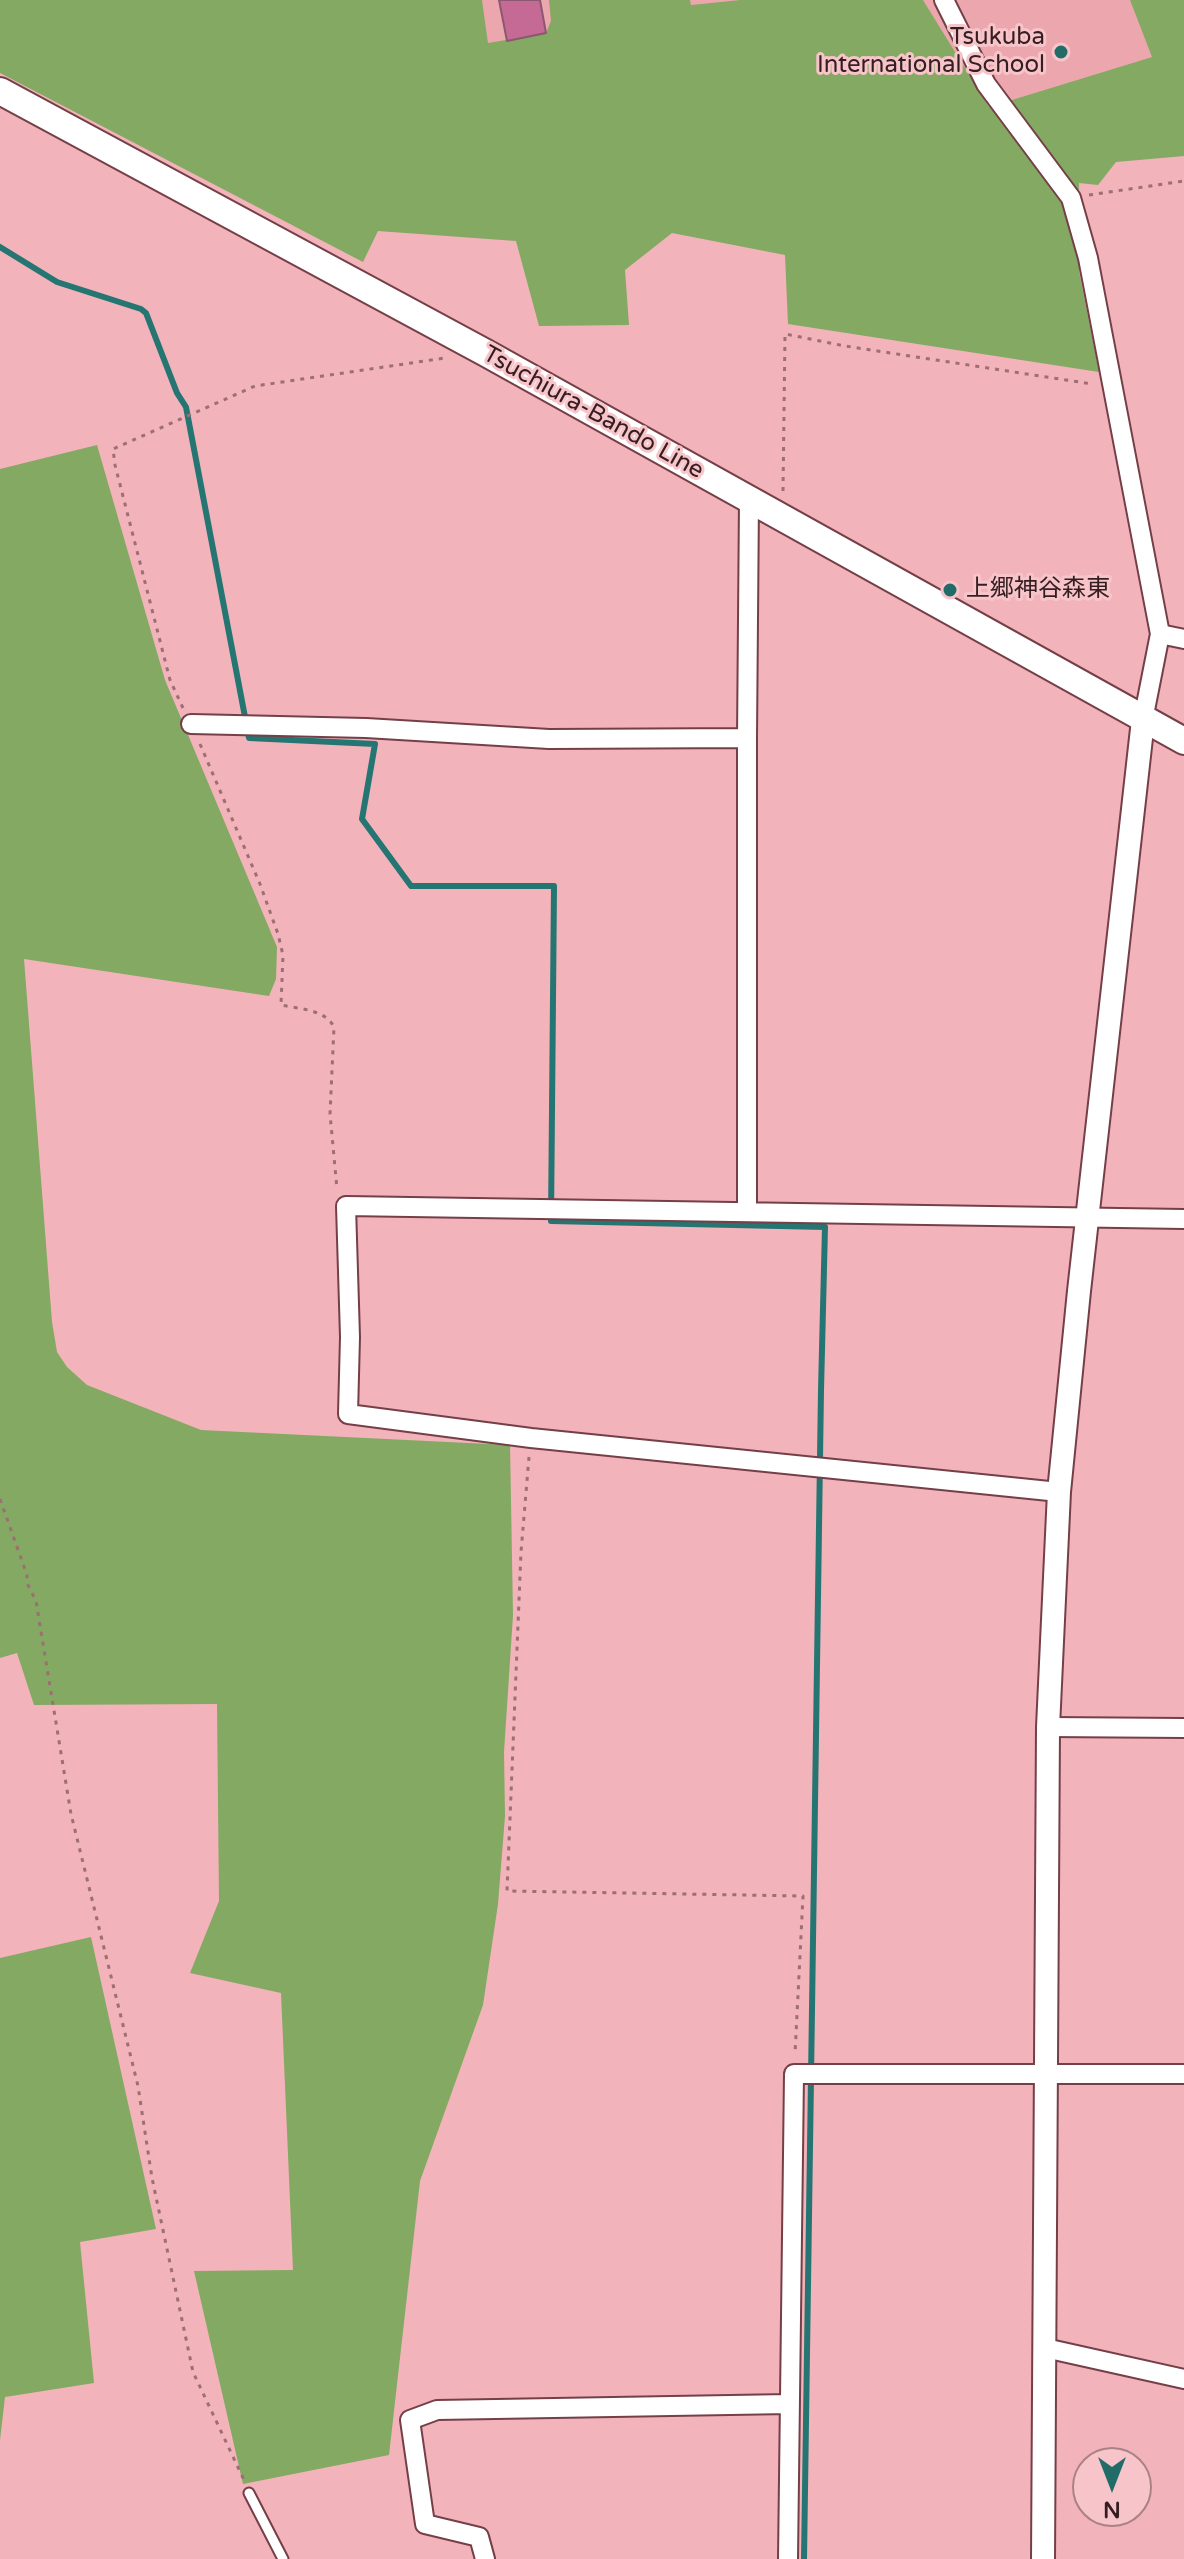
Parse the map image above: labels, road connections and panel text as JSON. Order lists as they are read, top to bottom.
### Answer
{
  "streets": {
    "main road": ["Tsuchiura-Bando Line"]
  },
  "places": ["Tsukuba International School", "上郷神谷森東"],
  "north": "bottom"
}
